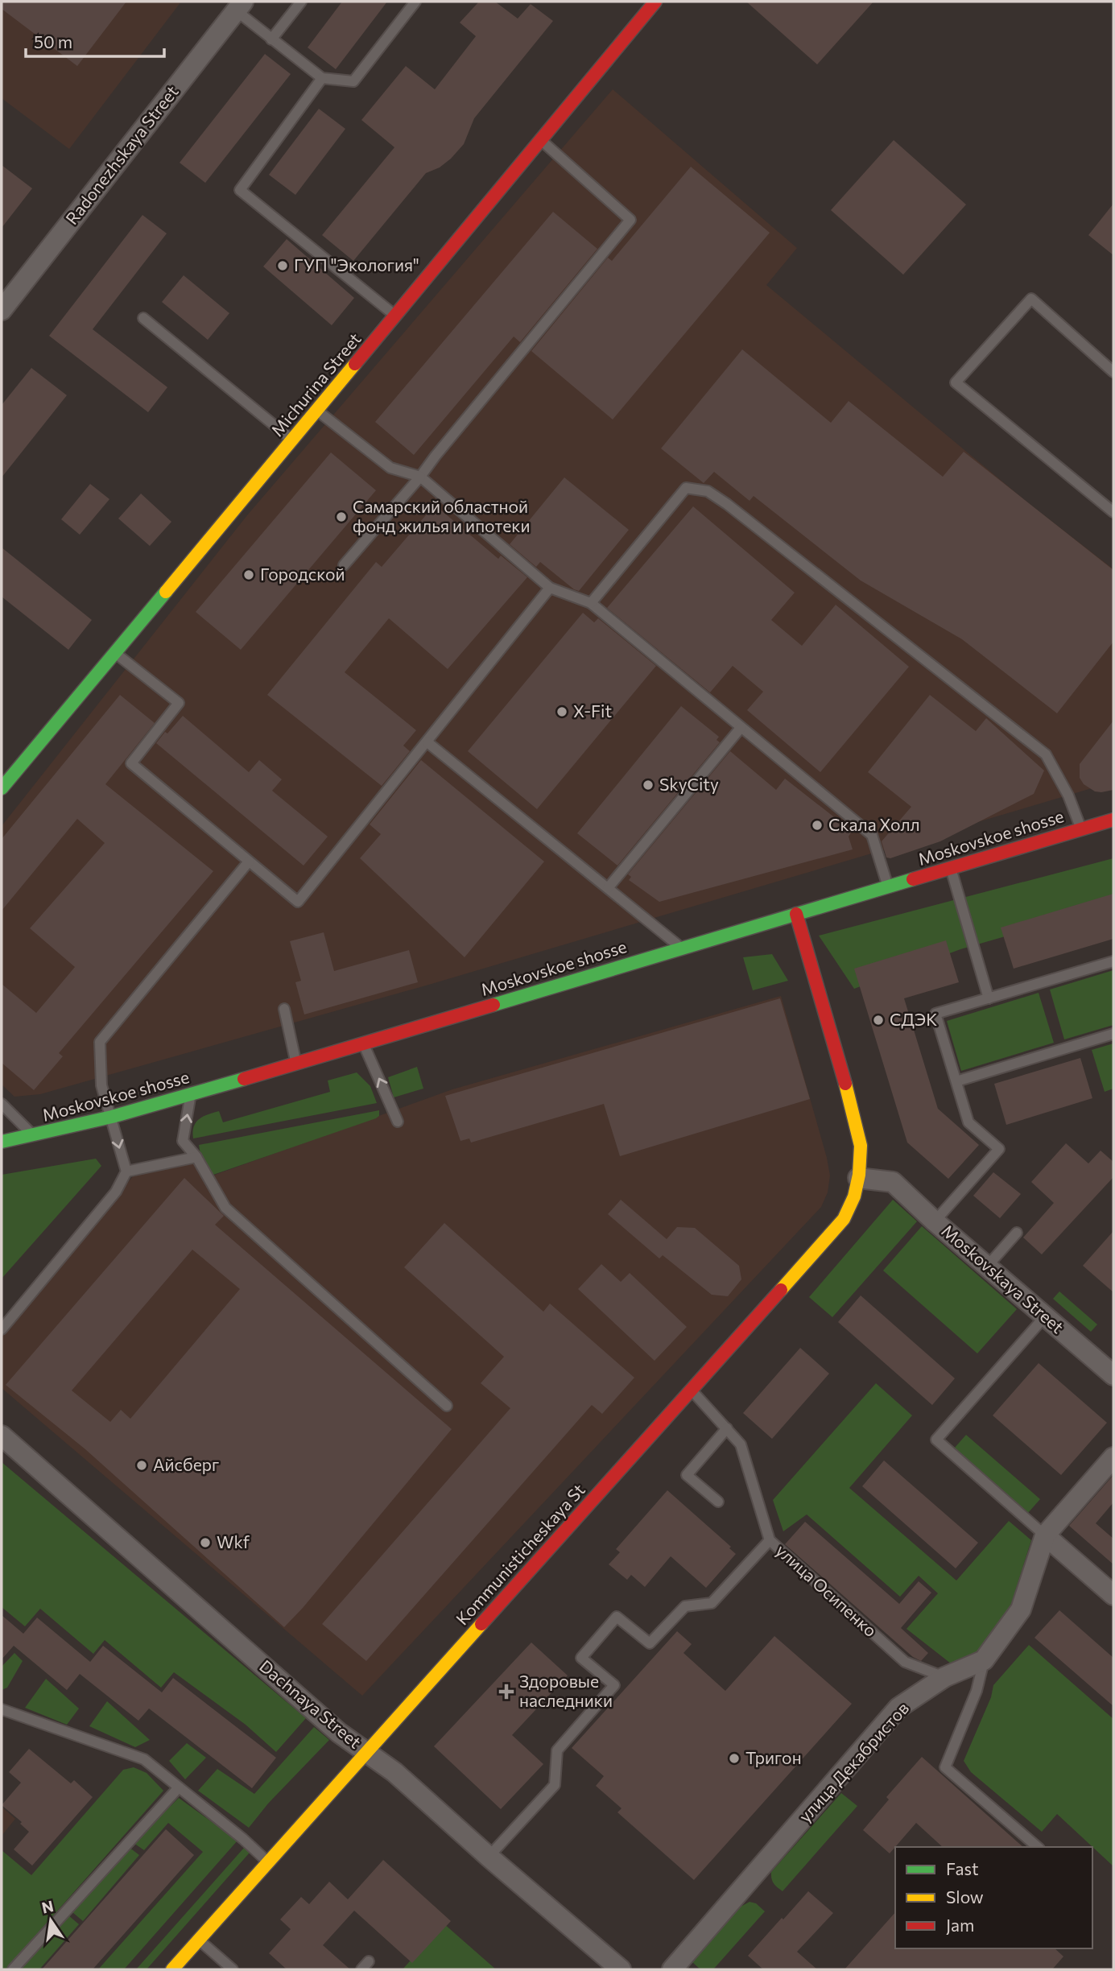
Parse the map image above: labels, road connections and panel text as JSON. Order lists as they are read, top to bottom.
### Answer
{
  "streets": {
    "main road": ["Michurina Street", "Moskovskoe shosse", "Kommunisticheskaya St"],
    "street": [
      "Radonezhskaya Street",
      "Moskovskaya Street",
      "Dachnaya Street",
      "улица Декабристов"
    ],
    "lane": ["улица Осипенко"]
  },
  "crossings": [
    ["Moskovskoe shosse", "Kommunisticheskaya St"],
    ["Moskovskaya Street", "Kommunisticheskaya St"],
    ["Kommunisticheskaya St", "улица Осипенко"],
    ["Kommunisticheskaya St", "Dachnaya Street"],
    ["улица Осипенко", "улица Декабристов"]
  ],
  "places": {
    "other": [
      "ГУП \"Экология\"",
      "Самарский областной фонд жилья и ипотеки",
      "Городской",
      "X-Fit",
      "SkyCity",
      "Скала Холл",
      "СДЭК",
      "Айсберг",
      "Wkf",
      "Тригон"
    ],
    "health": ["Здоровые наследники"]
  },
  "legend": ["Fast", "Slow", "Jam"],
  "scale_bar": "50 m",
  "north": "top"
}
